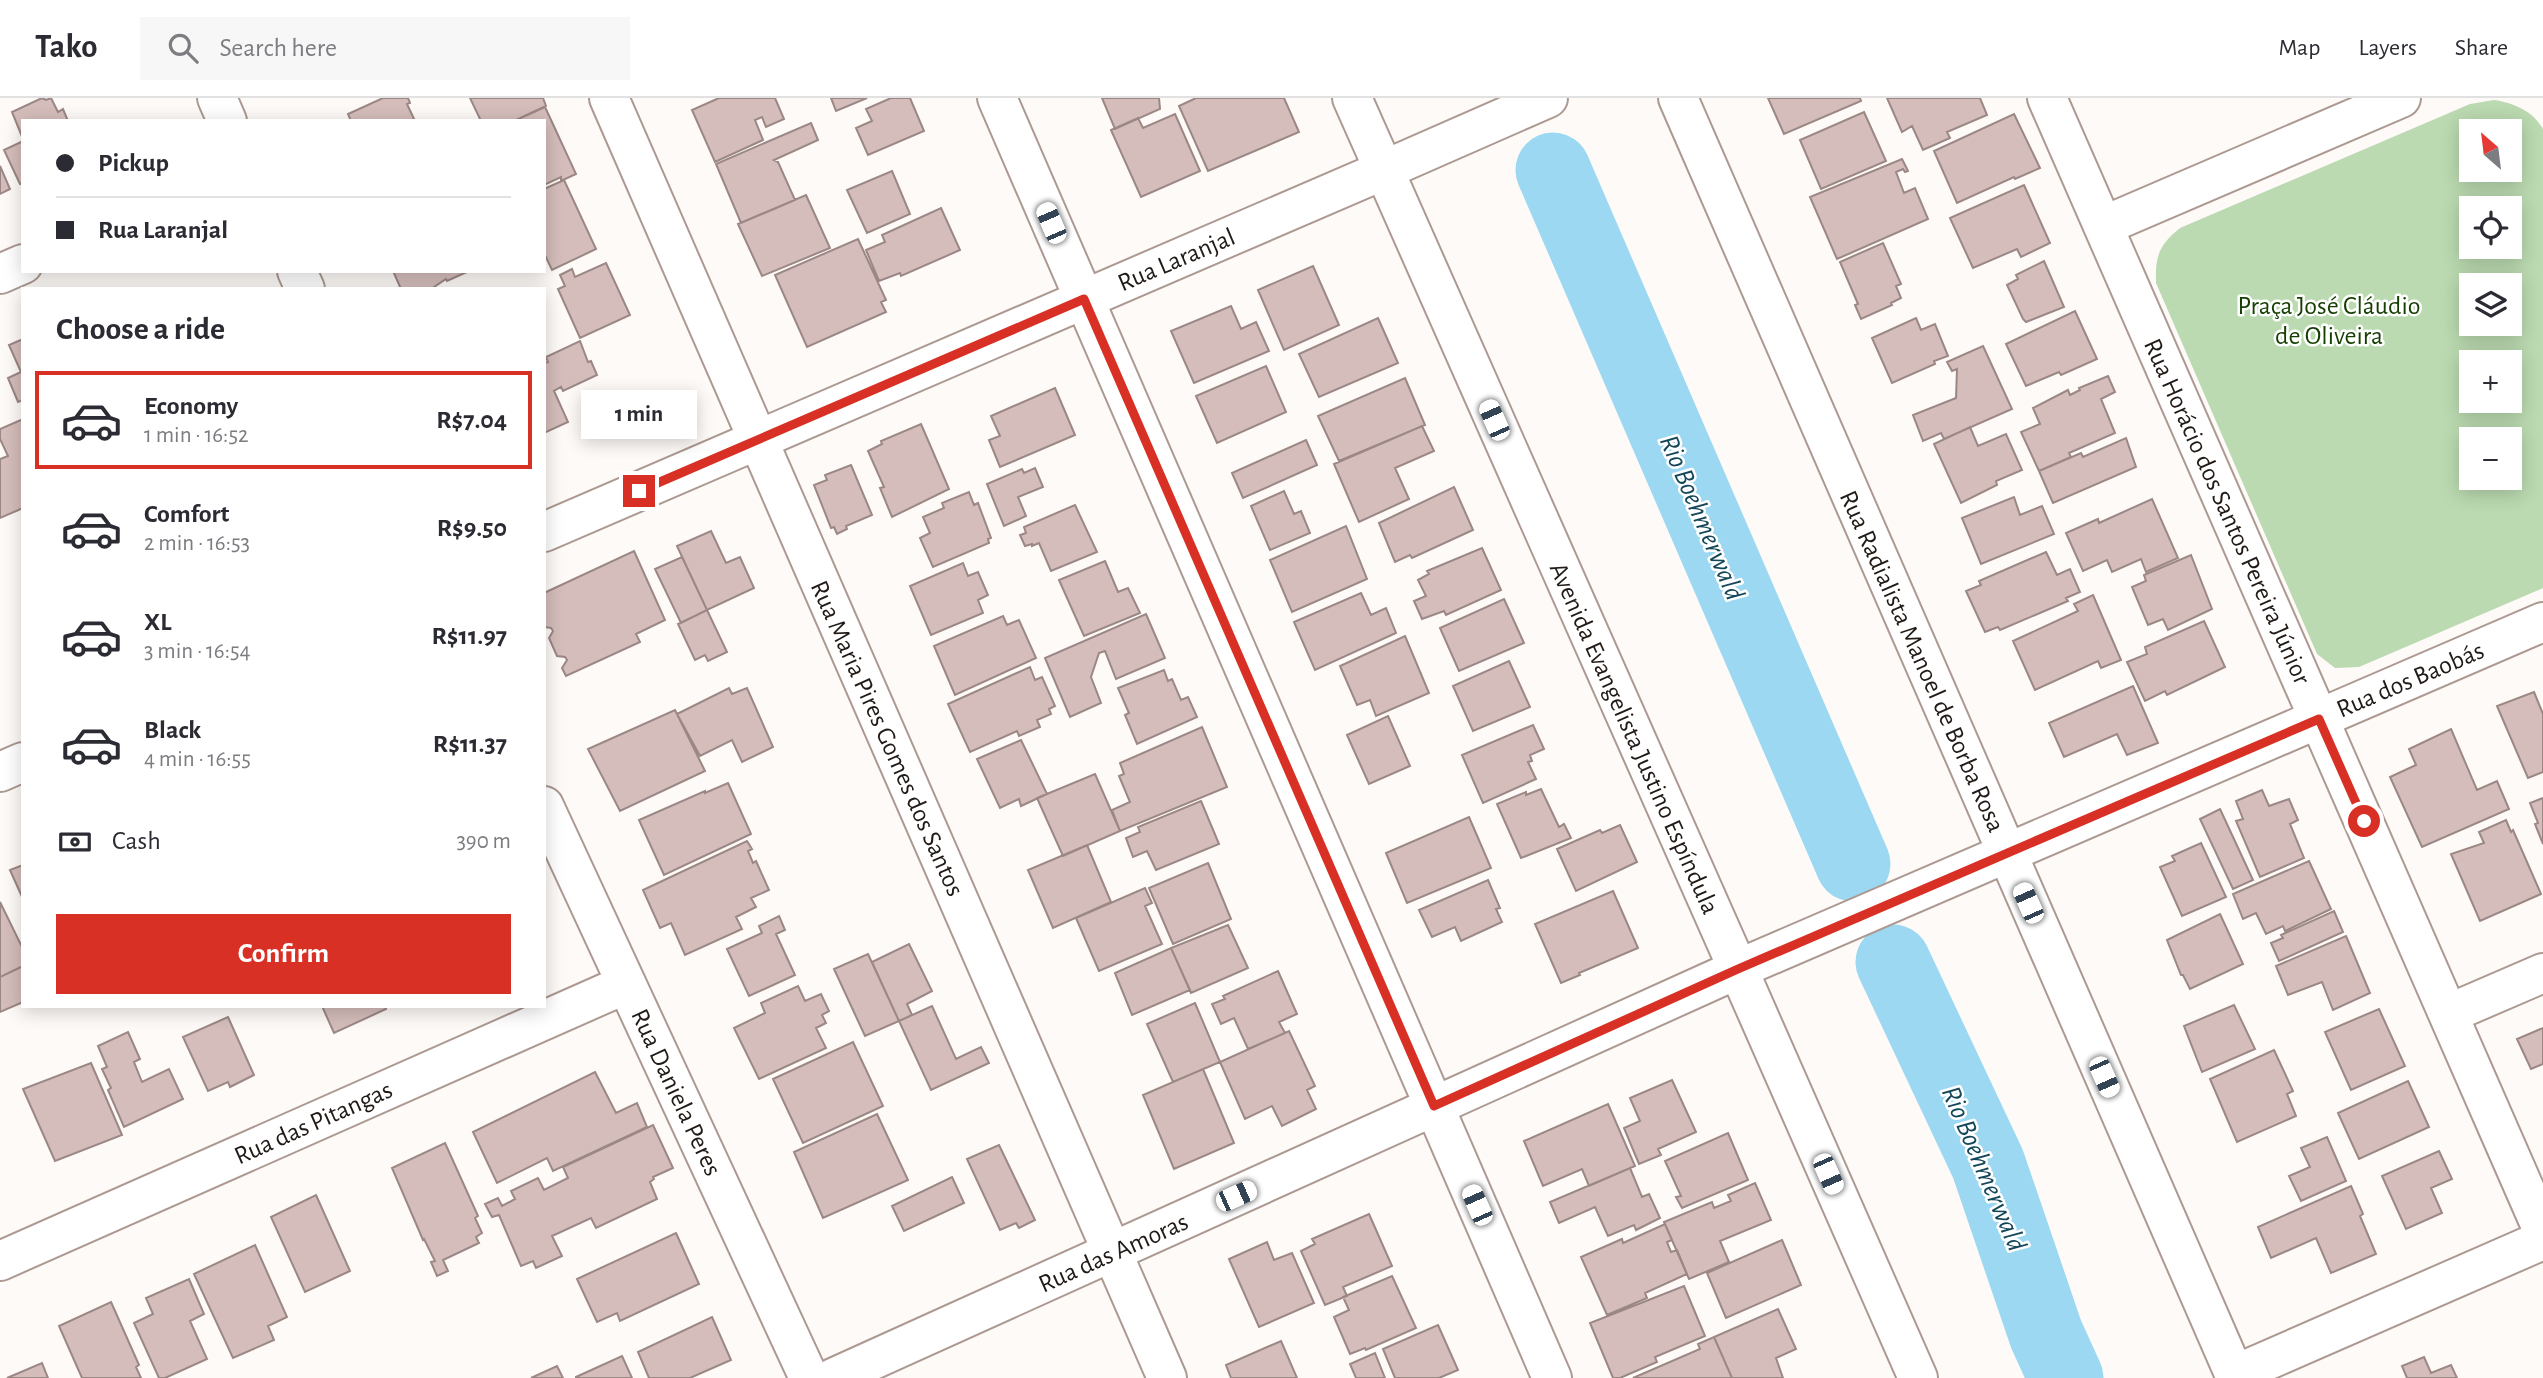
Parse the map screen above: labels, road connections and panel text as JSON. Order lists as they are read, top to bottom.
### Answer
{
  "streets": {
    "street": [
      "Rua Laranjal",
      "Rua Horácio dos Santos Pereira Júnior",
      "Rua Radialista Manoel de Borba Rosa",
      "Rua dos Baobás",
      "Rua Maria Pires Gomes dos Santos",
      "Avenida Evangelista Justino Espíndula",
      "Rua Daniela Peres",
      "Rua das Pitangas",
      "Rua das Amoras"
    ]
  },
  "crossings": [
    ["Rua Laranjal", "Rua Maria Pires Gomes dos Santos"],
    ["Rua Laranjal", "Avenida Evangelista Justino Espíndula"],
    ["Rua Horácio dos Santos Pereira Júnior", "Rua dos Baobás"],
    ["Rua Radialista Manoel de Borba Rosa", "Rua dos Baobás"],
    ["Rua dos Baobás", "Avenida Evangelista Justino Espíndula"],
    ["Rua dos Baobás", "Rua das Amoras"],
    ["Rua Maria Pires Gomes dos Santos", "Rua das Amoras"],
    ["Avenida Evangelista Justino Espíndula", "Rua das Amoras"],
    ["Rua Daniela Peres", "Rua das Pitangas"]
  ],
  "water": ["Rio Boehmerwald"],
  "parks": ["Praça José Cláudio de Oliveira"],
  "north": "top left",
  "page": {
    "header": "Tako",
    "search": "Search here",
    "nav": ["Map", "Layers", "Share"],
    "map_buttons": ["+", "−"],
    "banner": ["Pickup", "Rua Laranjal"],
    "heading": "Choose a ride",
    "list": [
      {
        "name": "Economy",
        "note": "1 min · 16:52",
        "value": "R$7.04"
      },
      {
        "name": "Comfort",
        "note": "2 min · 16:53",
        "value": "R$9.50"
      },
      {
        "name": "XL",
        "note": "3 min · 16:54",
        "value": "R$11.97"
      },
      {
        "name": "Black",
        "note": "4 min · 16:55",
        "value": "R$11.37"
      }
    ],
    "bubble": "1 min",
    "pay": ["Cash", "390 m"],
    "buttons": "Confirm"
  }
}
